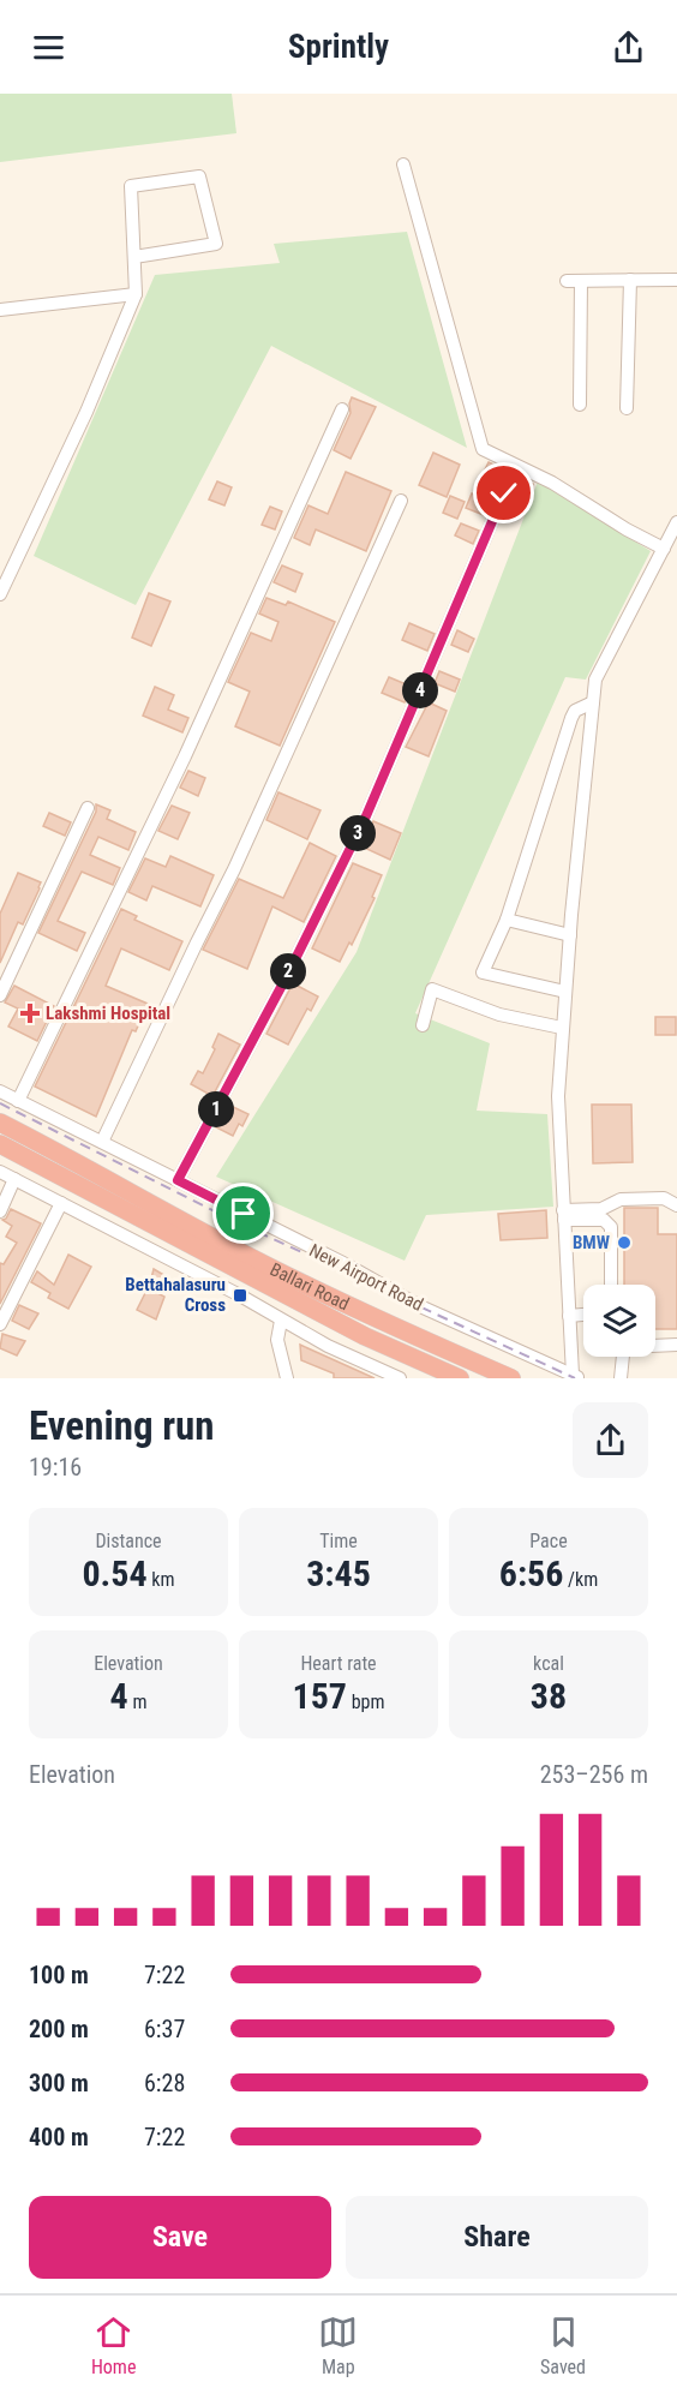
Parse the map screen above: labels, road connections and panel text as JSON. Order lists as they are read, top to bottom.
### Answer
{
  "streets": {
    "highway": ["Ballari Road"],
    "street": ["New Airport Road"]
  },
  "places": {
    "health": ["Lakshmi Hospital"],
    "other": ["BMW"],
    "transit": ["Bettahalasuru Cross"]
  },
  "page": {
    "header": "Sprintly",
    "pins": [
      "4",
      "3",
      "2",
      "1"
    ],
    "heading": ["Evening run", "19:16"],
    "stats": [
      ["Distance", "0.54 km"],
      ["Time", "3:45"],
      ["Pace", "6:56 /km"],
      ["Elevation", "4 m"],
      ["Heart rate", "157 bpm"],
      ["kcal", "38"]
    ],
    "chart": ["Elevation", "253–256 m"],
    "list": [
      {
        "name": "100 m",
        "note": "7:22"
      },
      {
        "name": "200 m",
        "note": "6:37"
      },
      {
        "name": "300 m",
        "note": "6:28"
      },
      {
        "name": "400 m",
        "note": "7:22"
      }
    ],
    "buttons": ["Save", "Share"],
    "tabs": ["Home", "Map", "Saved"]
  }
}
